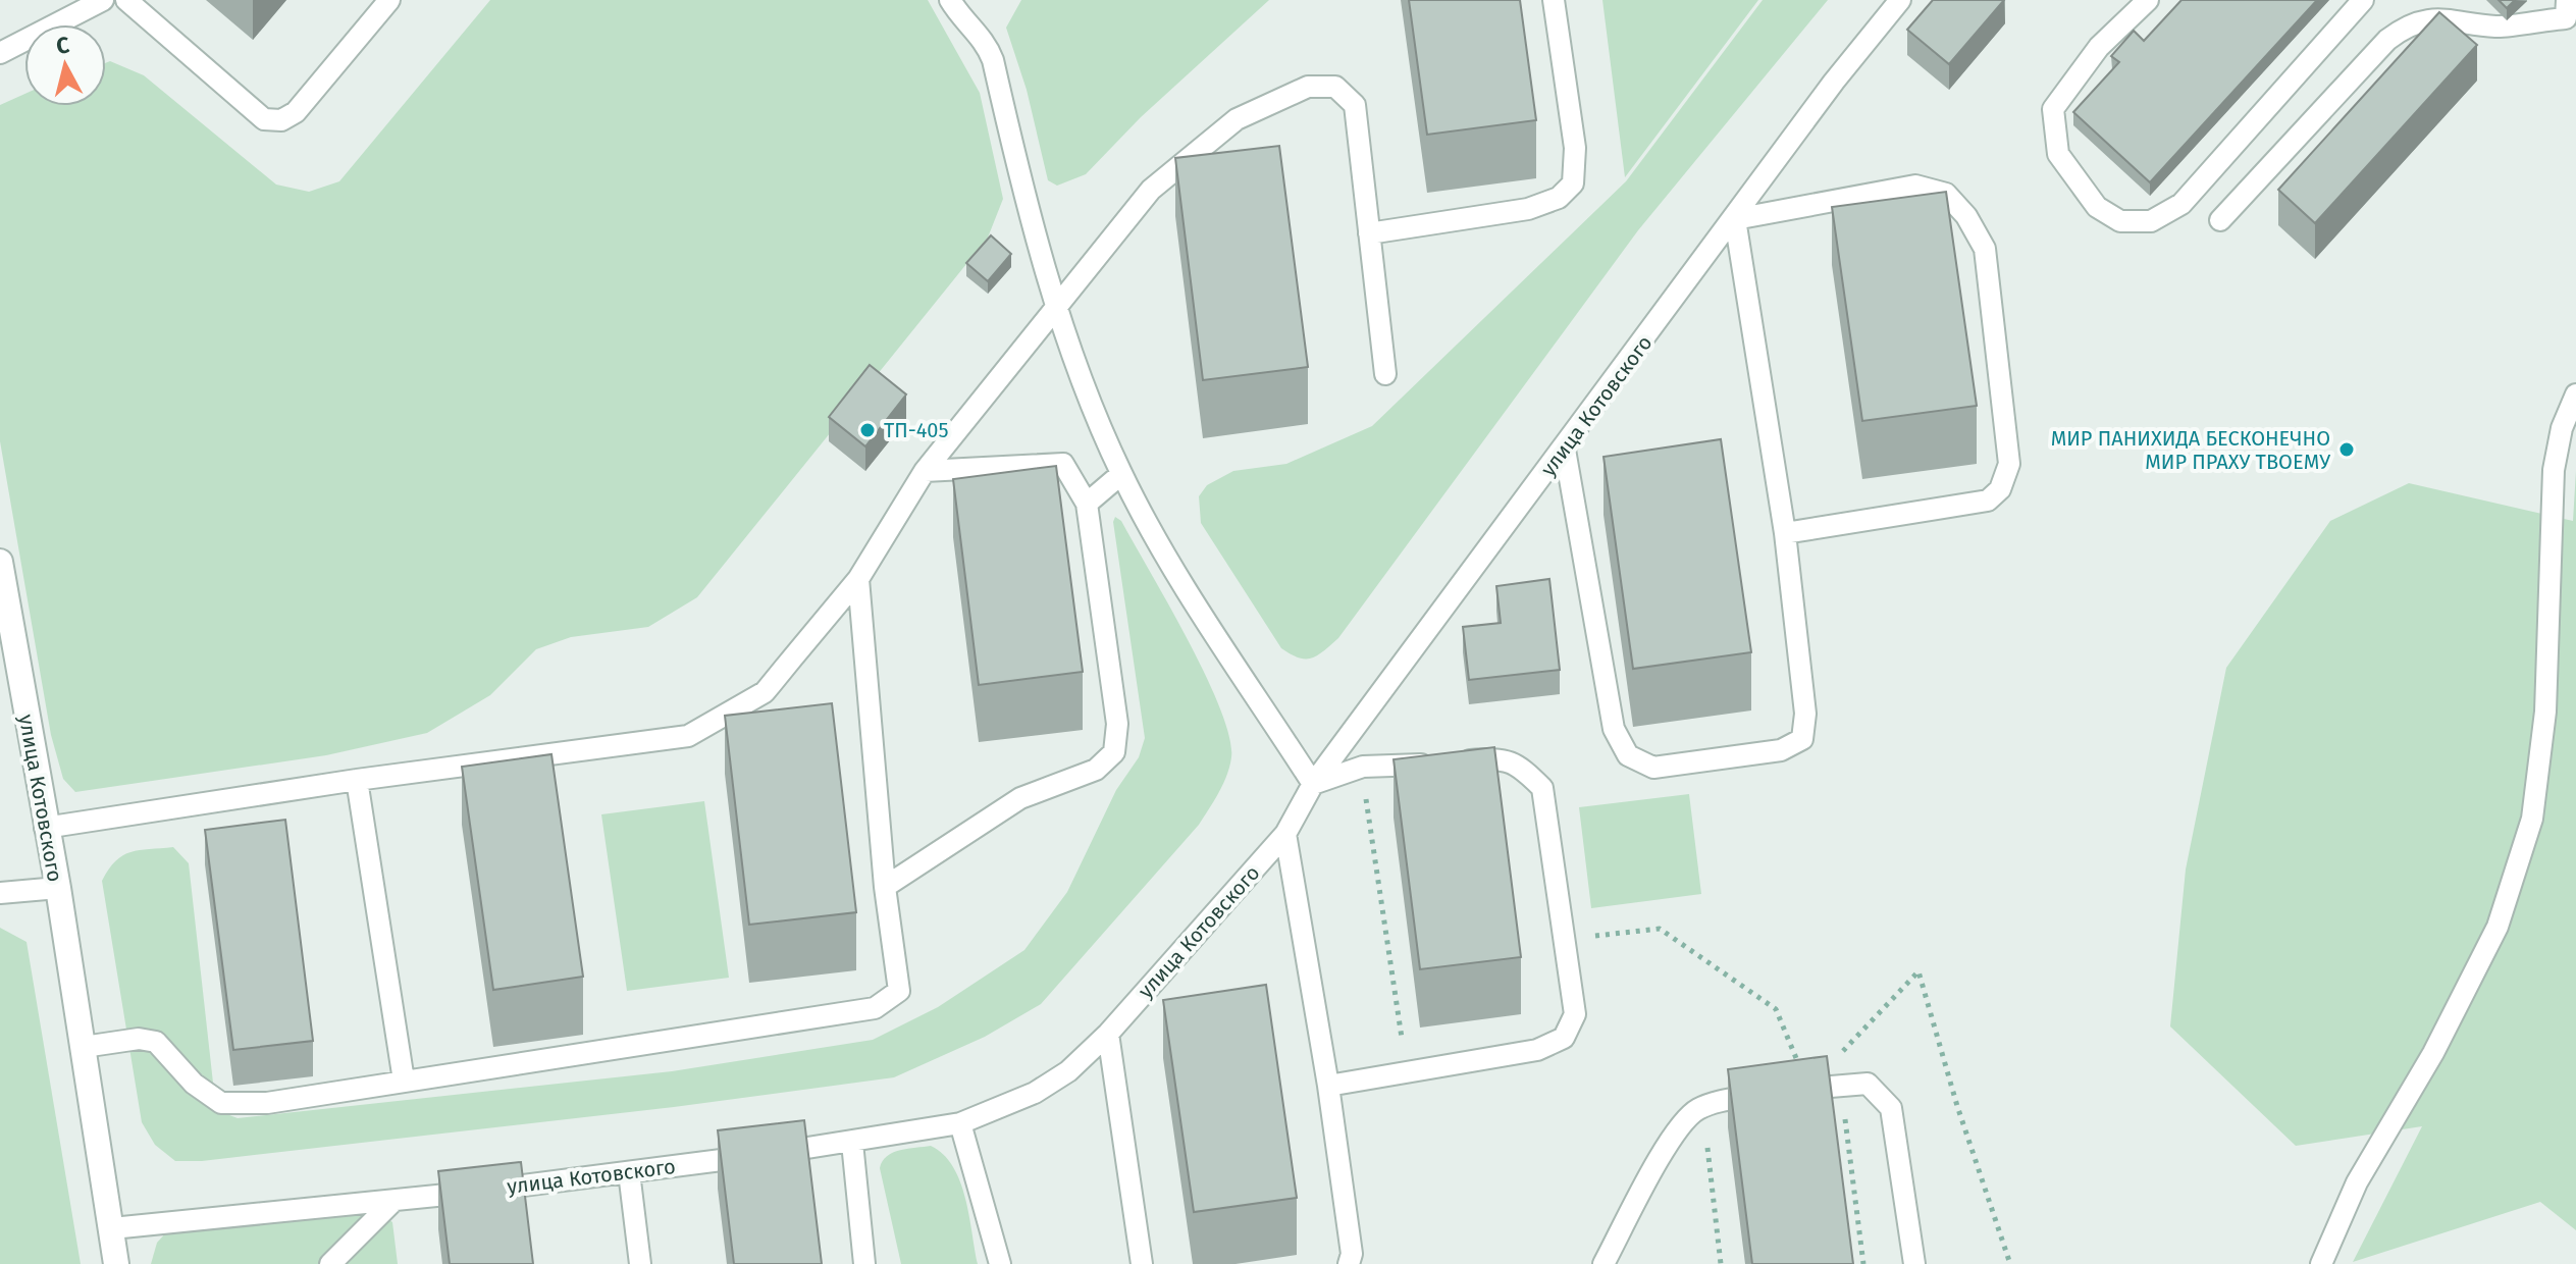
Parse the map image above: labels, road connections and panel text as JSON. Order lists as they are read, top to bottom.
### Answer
{
  "streets": {
    "street": ["улица Котовского"]
  },
  "places": ["ТП-405", "МИР ПАНИХИДА БЕСКОНЕЧНО МИР ПРАХУ ТВОЕМУ"],
  "north": "top"
}
